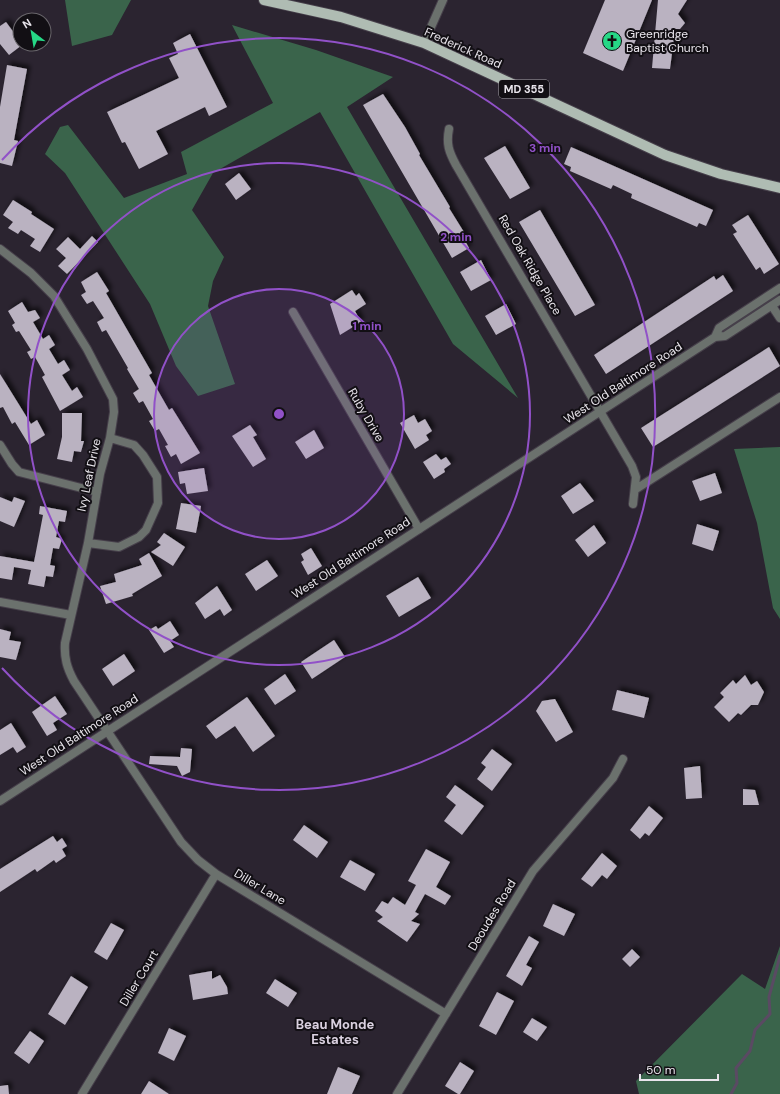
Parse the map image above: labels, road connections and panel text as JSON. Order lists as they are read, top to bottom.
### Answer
{
  "streets": {
    "main road": ["Frederick Road", "MD 355"],
    "street": [
      "Red Oak Ridge Place",
      "West Old Baltimore Road",
      "Ruby Drive",
      "Ivy Leaf Drive",
      "Diller Lane",
      "Deoudes Road",
      "Diller Court"
    ]
  },
  "crossings": [
    ["Red Oak Ridge Place", "West Old Baltimore Road"],
    ["West Old Baltimore Road", "Ruby Drive"],
    ["West Old Baltimore Road", "Ivy Leaf Drive"],
    ["West Old Baltimore Road", "Diller Lane"],
    ["Ivy Leaf Drive", "Diller Lane"],
    ["Diller Lane", "Deoudes Road"],
    ["Diller Lane", "Diller Court"]
  ],
  "districts": ["Beau Monde Estates"],
  "places": {
    "church": ["Greenridge Baptist Church"]
  },
  "scale_bar": "50 m",
  "north": "top left",
  "rings": ["3 min", "2 min", "1 min"]
}
